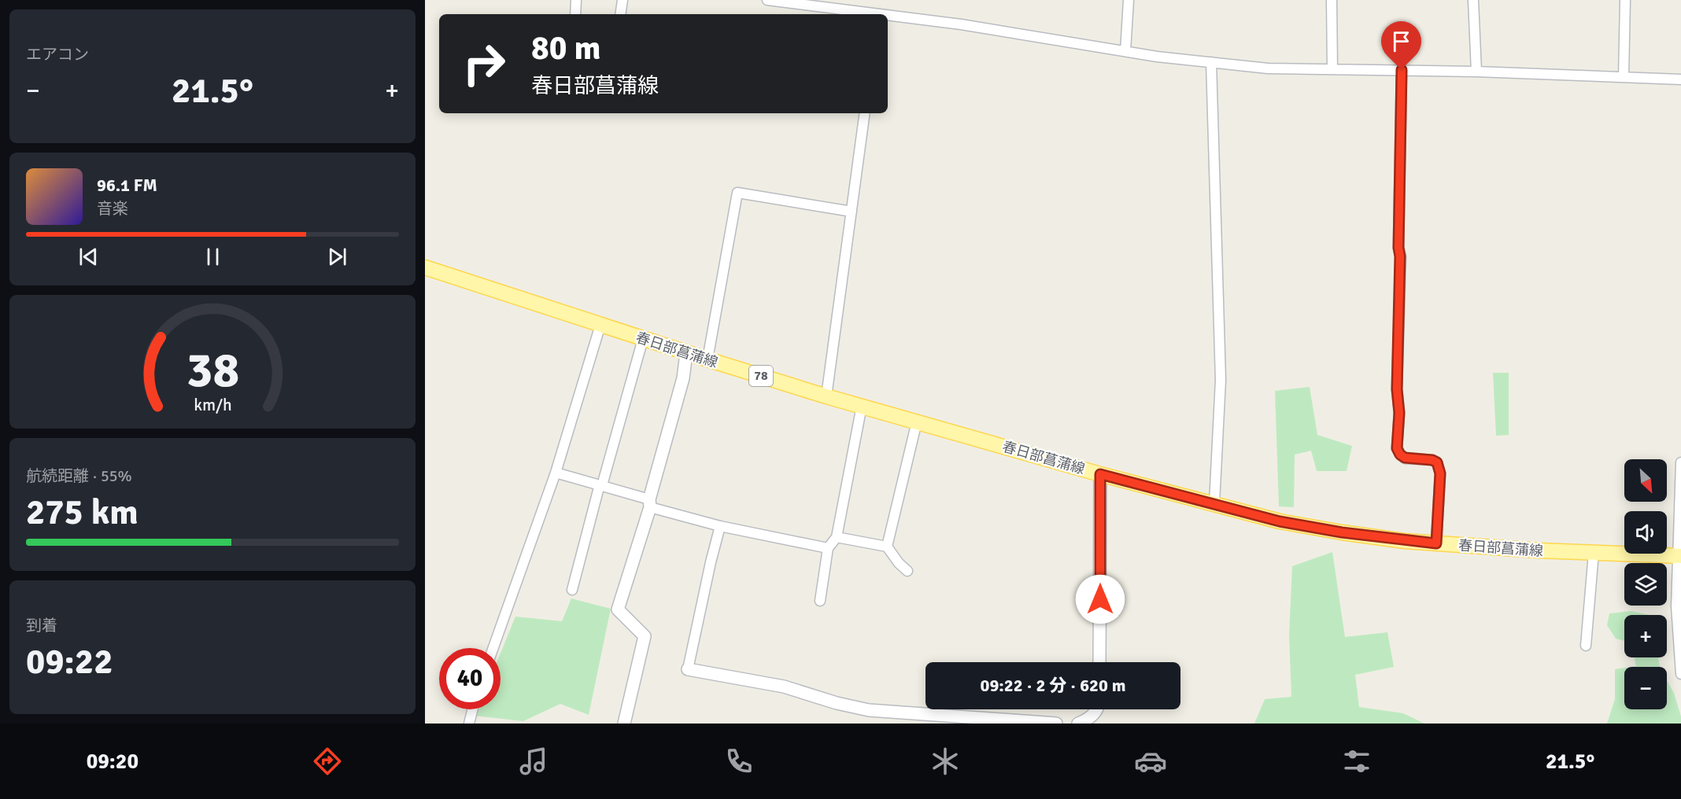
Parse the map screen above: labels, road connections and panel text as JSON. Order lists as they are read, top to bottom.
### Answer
{
  "streets": {
    "main road": ["春日部菖蒲線", "78"]
  },
  "north": "bottom right",
  "page": {
    "tile": [
      "エアコン",
      ["航続距離 · 55%", "275 km"],
      ["到着", "09:22"]
    ],
    "turn": ["80 m", "春日部菖蒲線"],
    "heat": ["−", "21.5°", "+"],
    "song": ["96.1 FM", "音楽"],
    "map_buttons": ["+", "−"],
    "limit": "40",
    "trip": "09:22 · 2 分 · 620 m",
    "tabs": ["09:20", "21.5°"],
    "gauge": ["38", "km/h"]
  }
}
